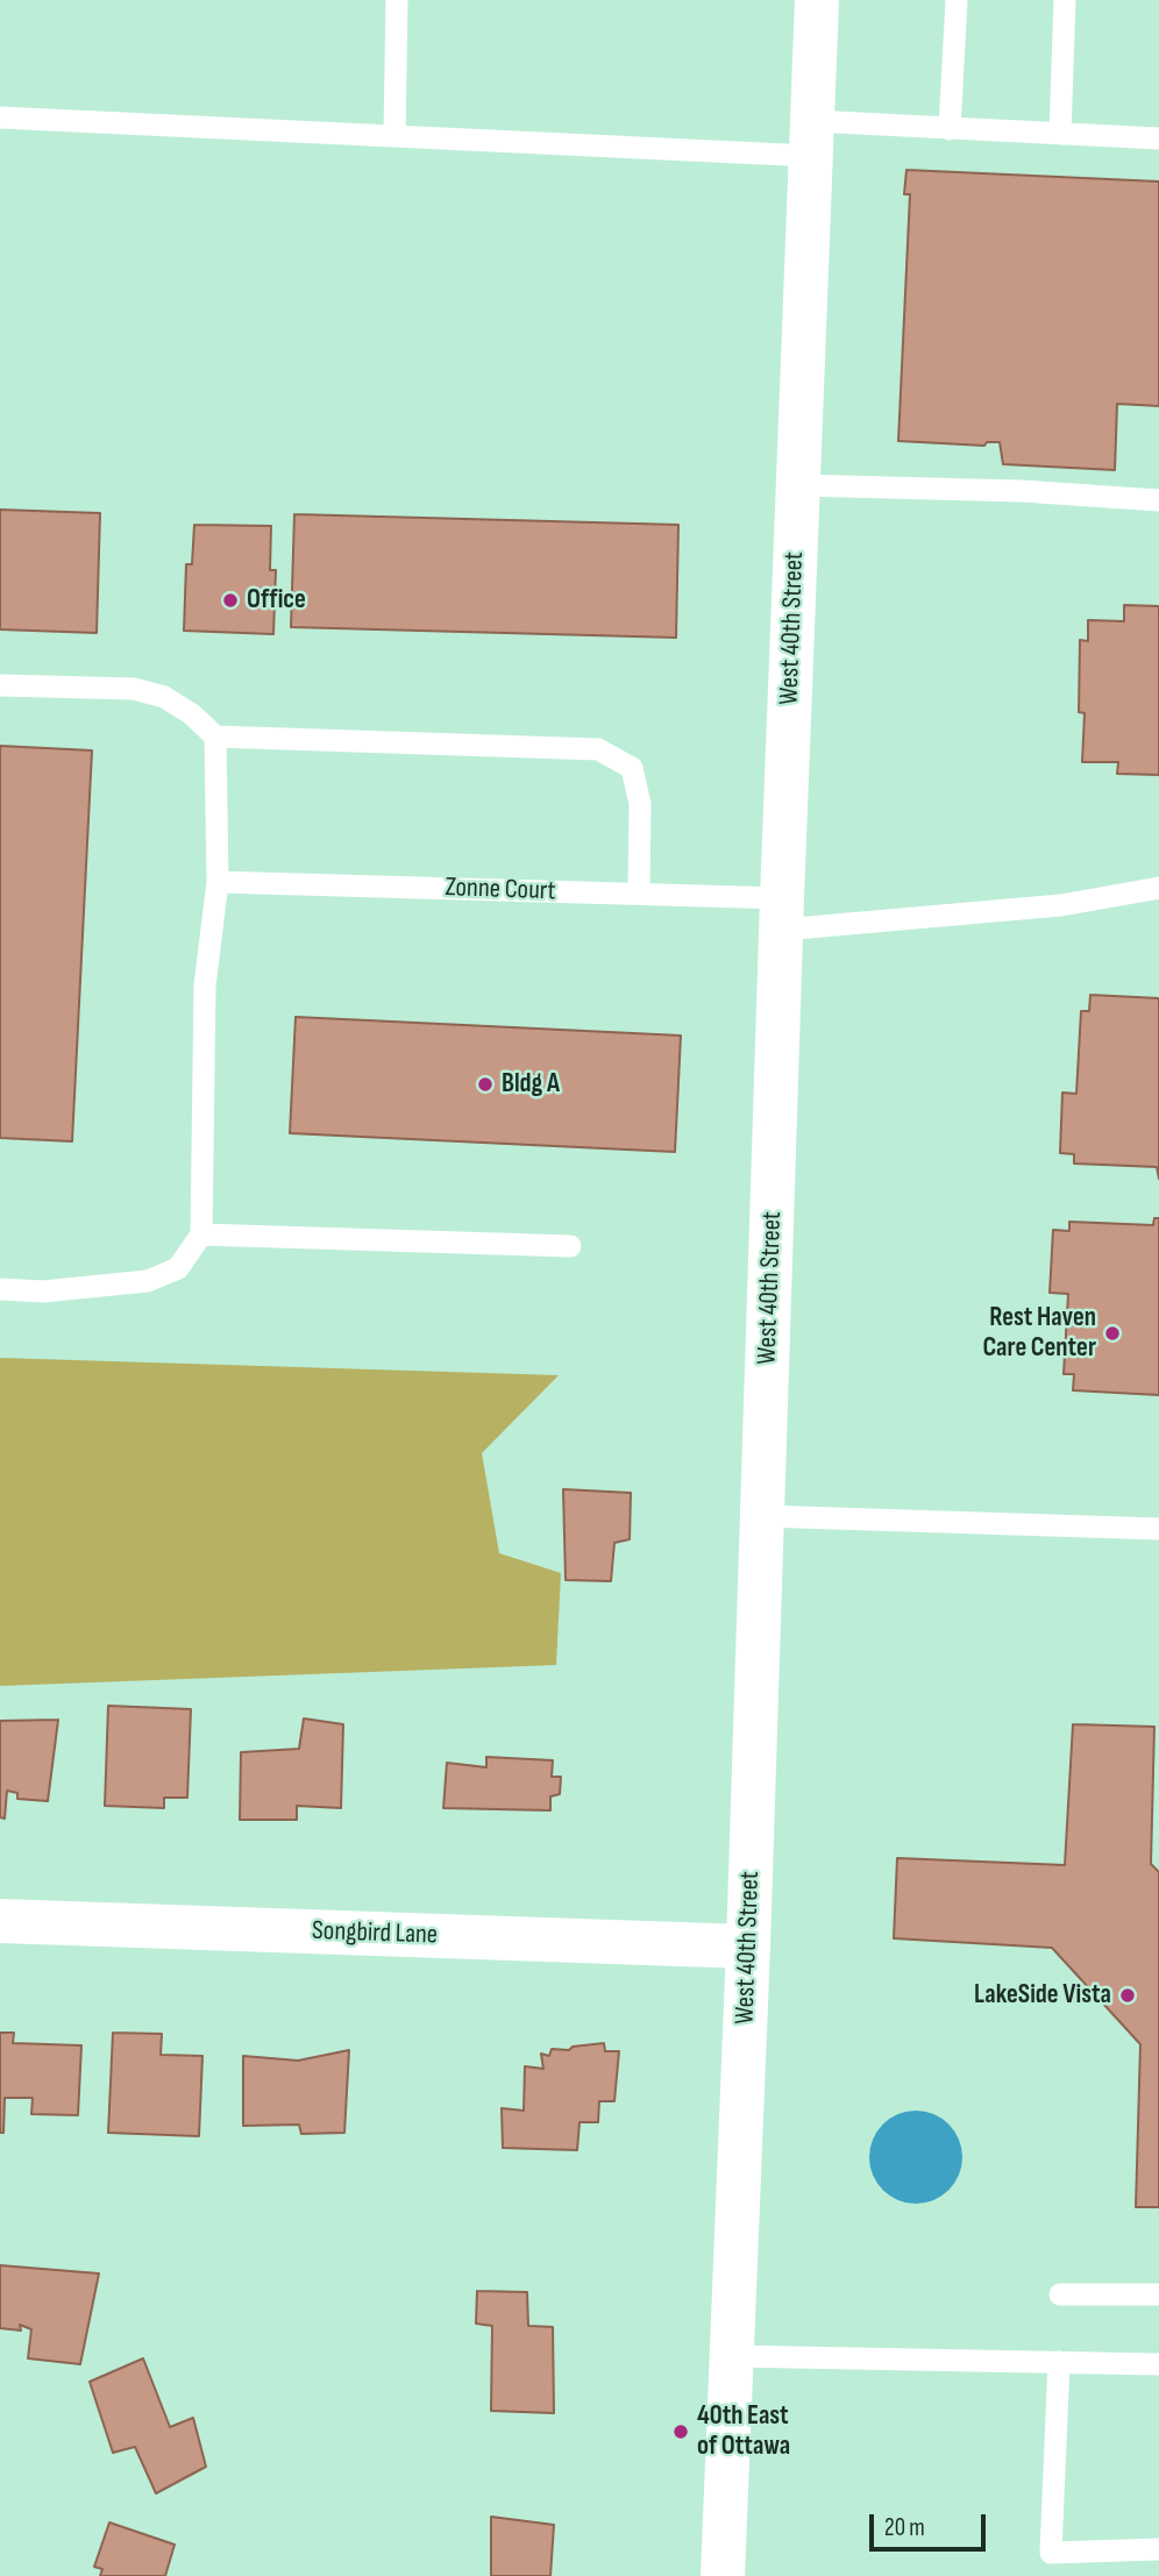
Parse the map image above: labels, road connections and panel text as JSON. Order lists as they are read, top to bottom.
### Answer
{
  "streets": {
    "street": ["West 40th Street", "Songbird Lane"],
    "lane": ["Zonne Court"]
  },
  "crossings": [
    ["West 40th Street", "Zonne Court"],
    ["West 40th Street", "Songbird Lane"]
  ],
  "places": [
    "Office",
    "Bldg A",
    "Rest Haven Care Center",
    "LakeSide Vista",
    "40th East of Ottawa"
  ],
  "scale_bar": "20 m"
}
